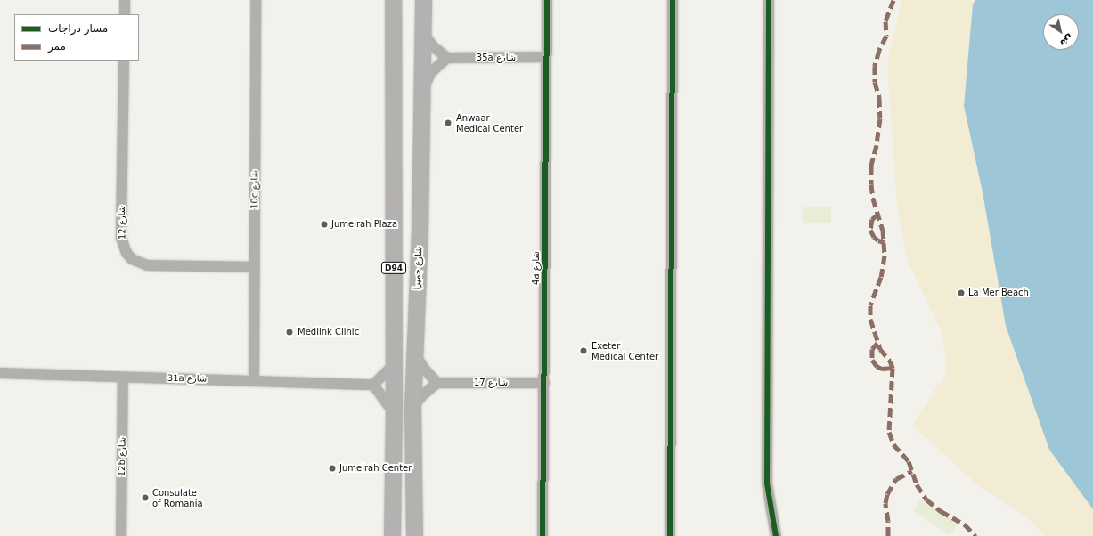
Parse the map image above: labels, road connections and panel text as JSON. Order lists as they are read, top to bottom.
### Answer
{
  "streets": {
    "main road": ["D94", "شارع جميرا"],
    "street": [
      "35a شارع",
      "10c شارع",
      "شارع 12",
      "4a شارع",
      "31a شارع",
      "شارع 17",
      "12b شارع"
    ]
  },
  "crossings": [
    ["35a شارع", "4a شارع"],
    ["10c شارع", "شارع 12"],
    ["10c شارع", "31a شارع"],
    ["4a شارع", "شارع 17"],
    ["31a شارع", "12b شارع"]
  ],
  "places": [
    "Anwaar Medical Center",
    "Jumeirah Plaza",
    "La Mer Beach",
    "Medlink Clinic",
    "Exeter Medical Center",
    "Jumeirah Center",
    "Consulate of Romania"
  ],
  "legend": ["مسار دراجات", "ممر"],
  "north": "bottom right"
}
